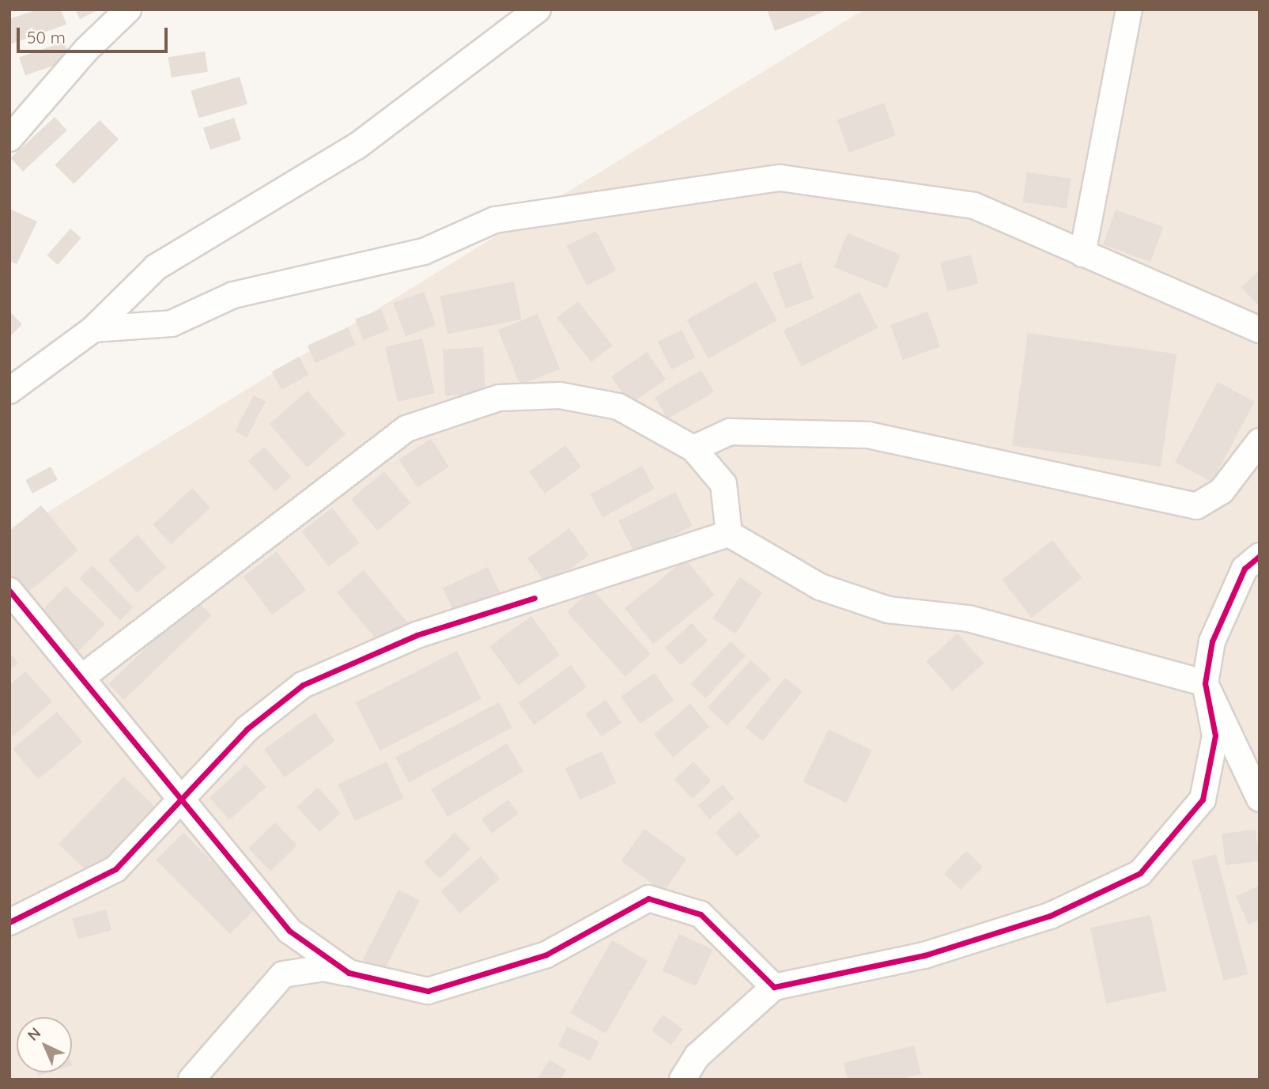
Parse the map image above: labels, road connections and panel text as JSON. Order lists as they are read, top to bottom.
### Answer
{
  "scale_bar": "50 m",
  "north": "top left"
}
